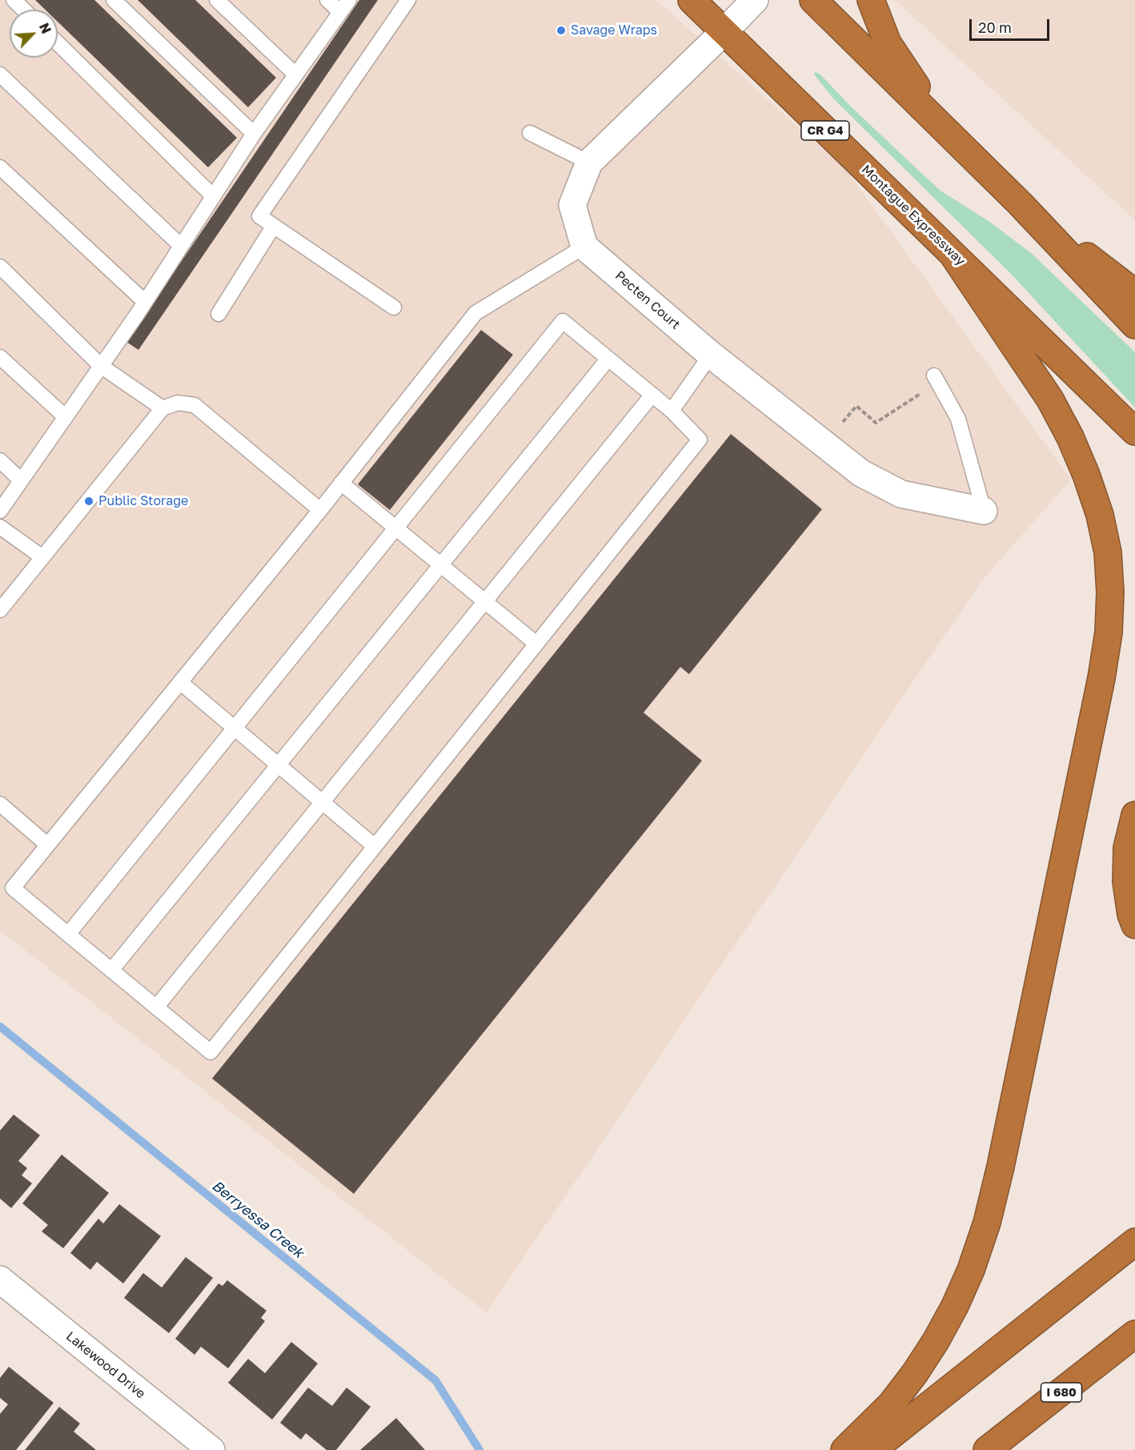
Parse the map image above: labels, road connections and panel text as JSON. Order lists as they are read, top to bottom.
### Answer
{
  "streets": {
    "highway": ["CR G4", "Montague Expressway", "I 680"],
    "street": ["Pecten Court", "Lakewood Drive"]
  },
  "water": ["Berryessa Creek"],
  "places": ["Savage Wraps", "Public Storage"],
  "scale_bar": "20 m",
  "north": "top right"
}
